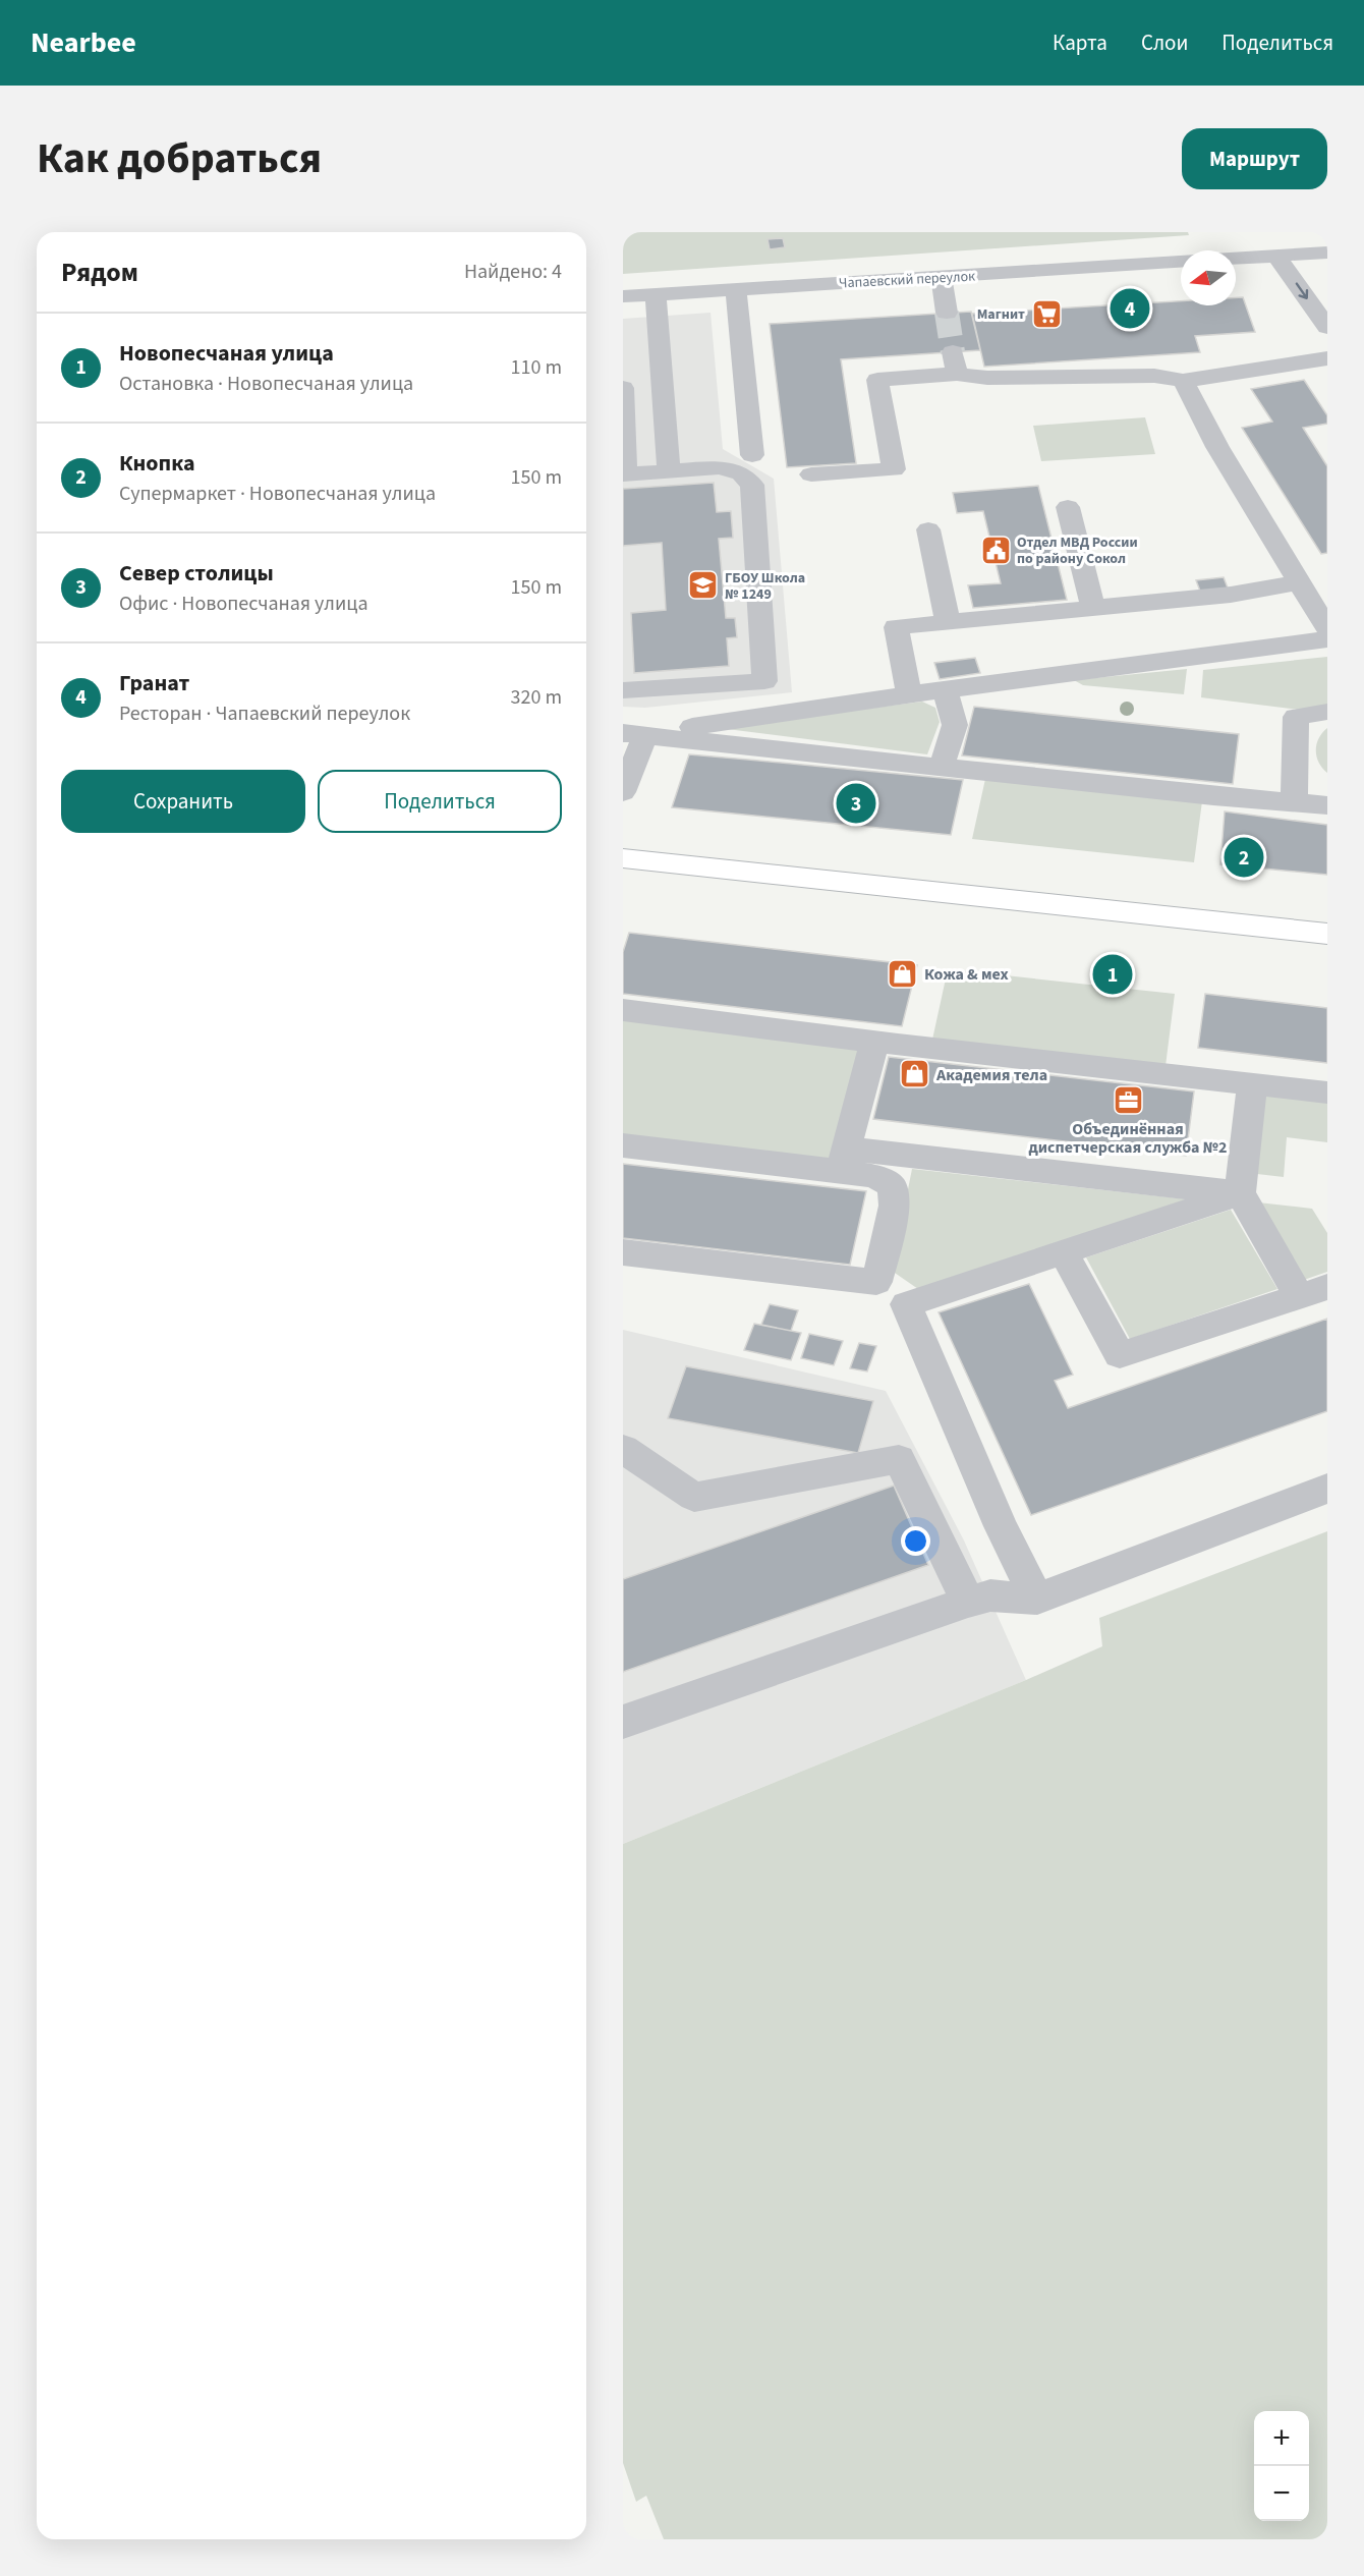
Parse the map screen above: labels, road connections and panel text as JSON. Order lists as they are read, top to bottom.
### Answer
{
  "streets": {
    "street": ["Чапаевский переулок"]
  },
  "places": {
    "supermarket": ["Магнит"],
    "public building": ["Отдел МВД России по району Сокол"],
    "school or university": ["ГБОУ Школа № 1249"],
    "shop": ["Кожа & мех", "Академия тела"],
    "office": ["Объединённая диспетчерская служба №2"]
  },
  "north": "left",
  "page": {
    "header": "Nearbee",
    "nav": ["Карта", "Слои", "Поделиться"],
    "title": "Как добраться",
    "buttons": [
      "Маршрут",
      ["Сохранить", "Поделиться"]
    ],
    "heading": ["Рядом", "Найдено: 4"],
    "pins": [
      "4",
      "3",
      "2",
      "1"
    ],
    "list": [
      {
        "mark": "1",
        "name": "Новопесчаная улица",
        "note": "Остановка · Новопесчаная улица",
        "value": "110 m"
      },
      {
        "mark": "2",
        "name": "Кнопка",
        "note": "Супермаркет · Новопесчаная улица",
        "value": "150 m"
      },
      {
        "mark": "3",
        "name": "Север столицы",
        "note": "Офис · Новопесчаная улица",
        "value": "150 m"
      },
      {
        "mark": "4",
        "name": "Гранат",
        "note": "Ресторан · Чапаевский переулок",
        "value": "320 m"
      }
    ],
    "map_buttons": ["+", "−"]
  }
}
